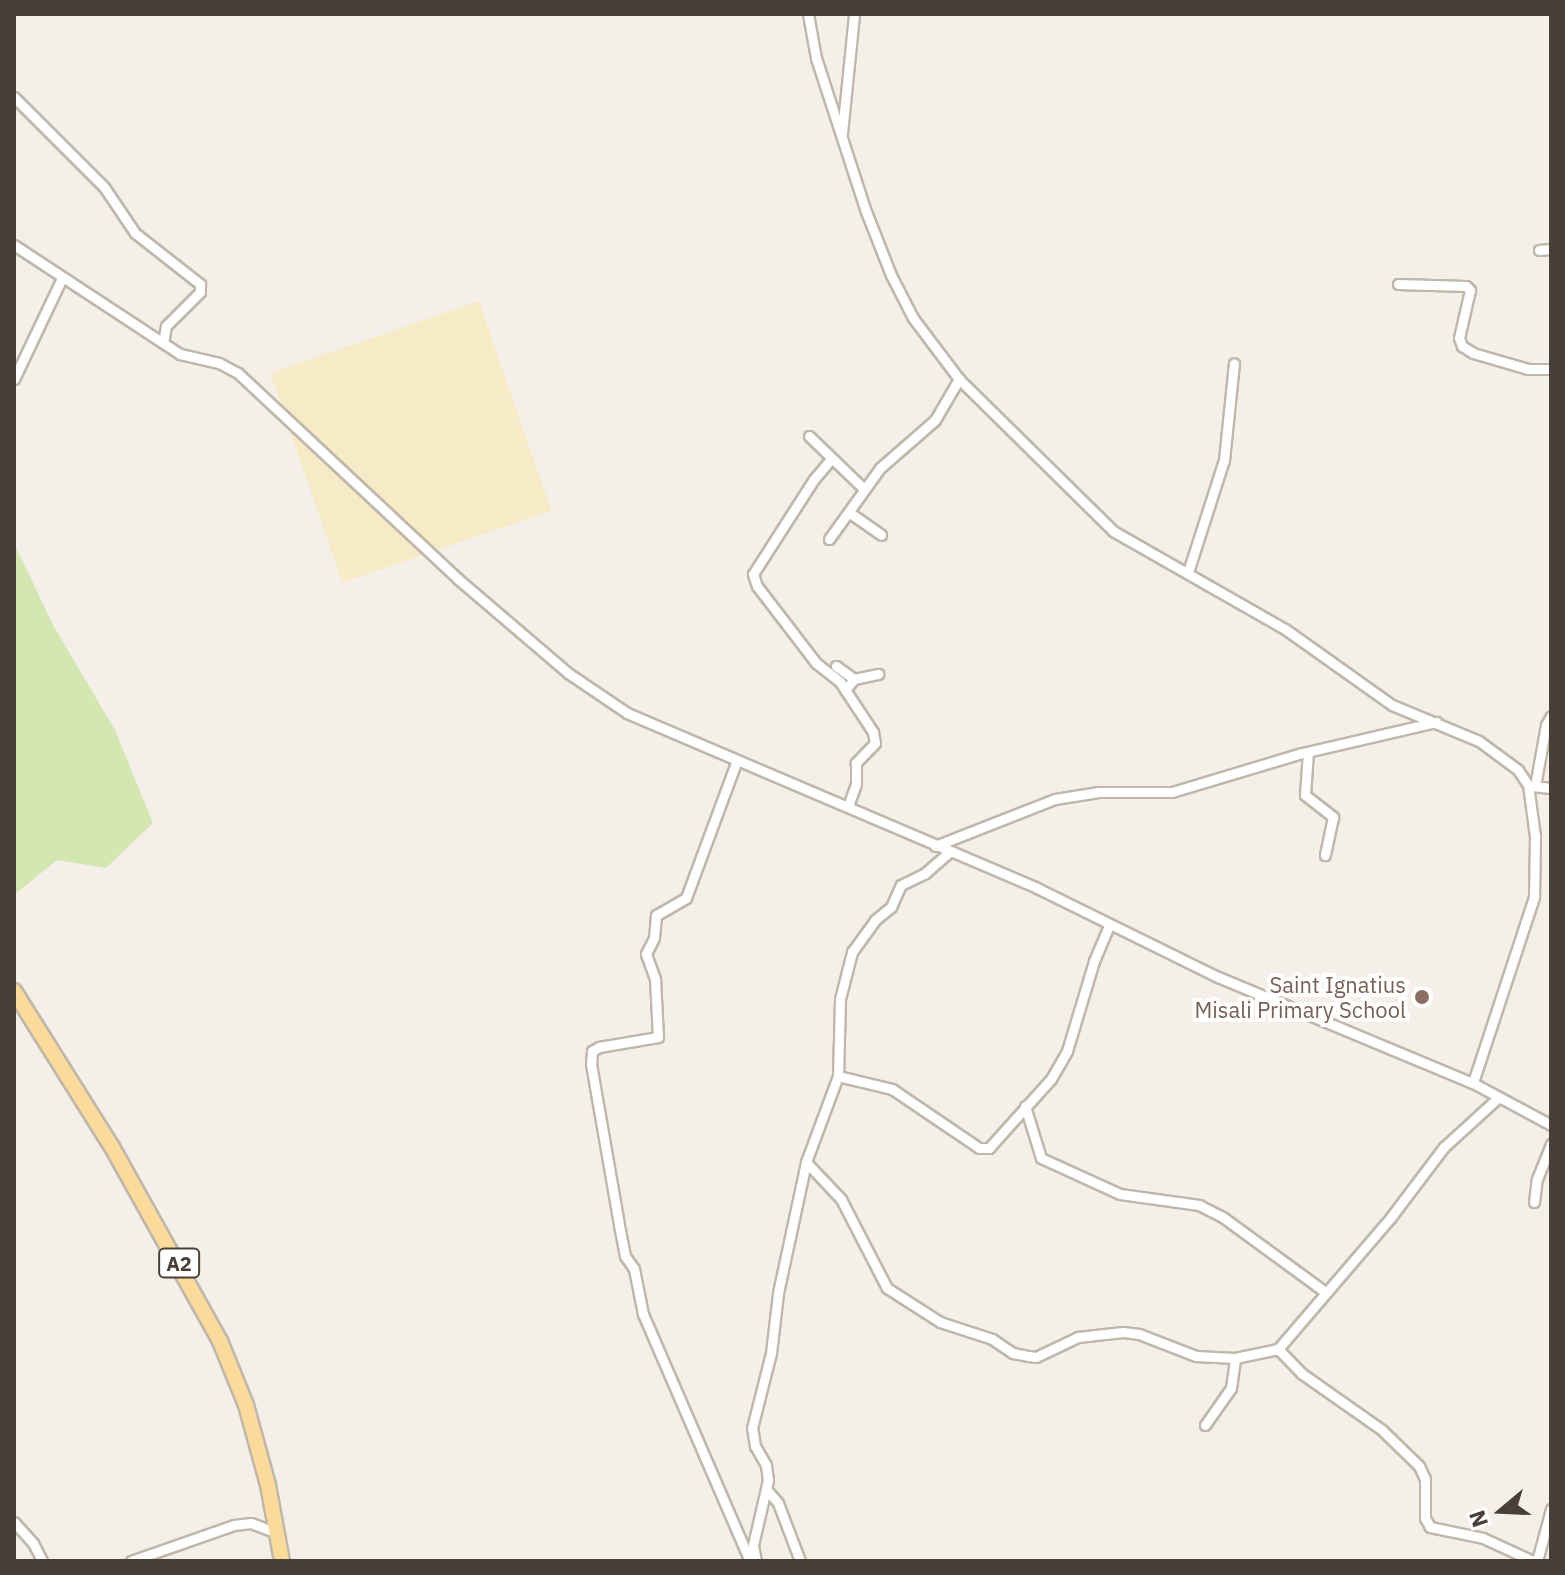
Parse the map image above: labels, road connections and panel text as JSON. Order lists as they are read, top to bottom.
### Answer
{
  "streets": {
    "main road": ["A2"]
  },
  "places": ["Saint Ignatius Misali Primary School"],
  "north": "left"
}
